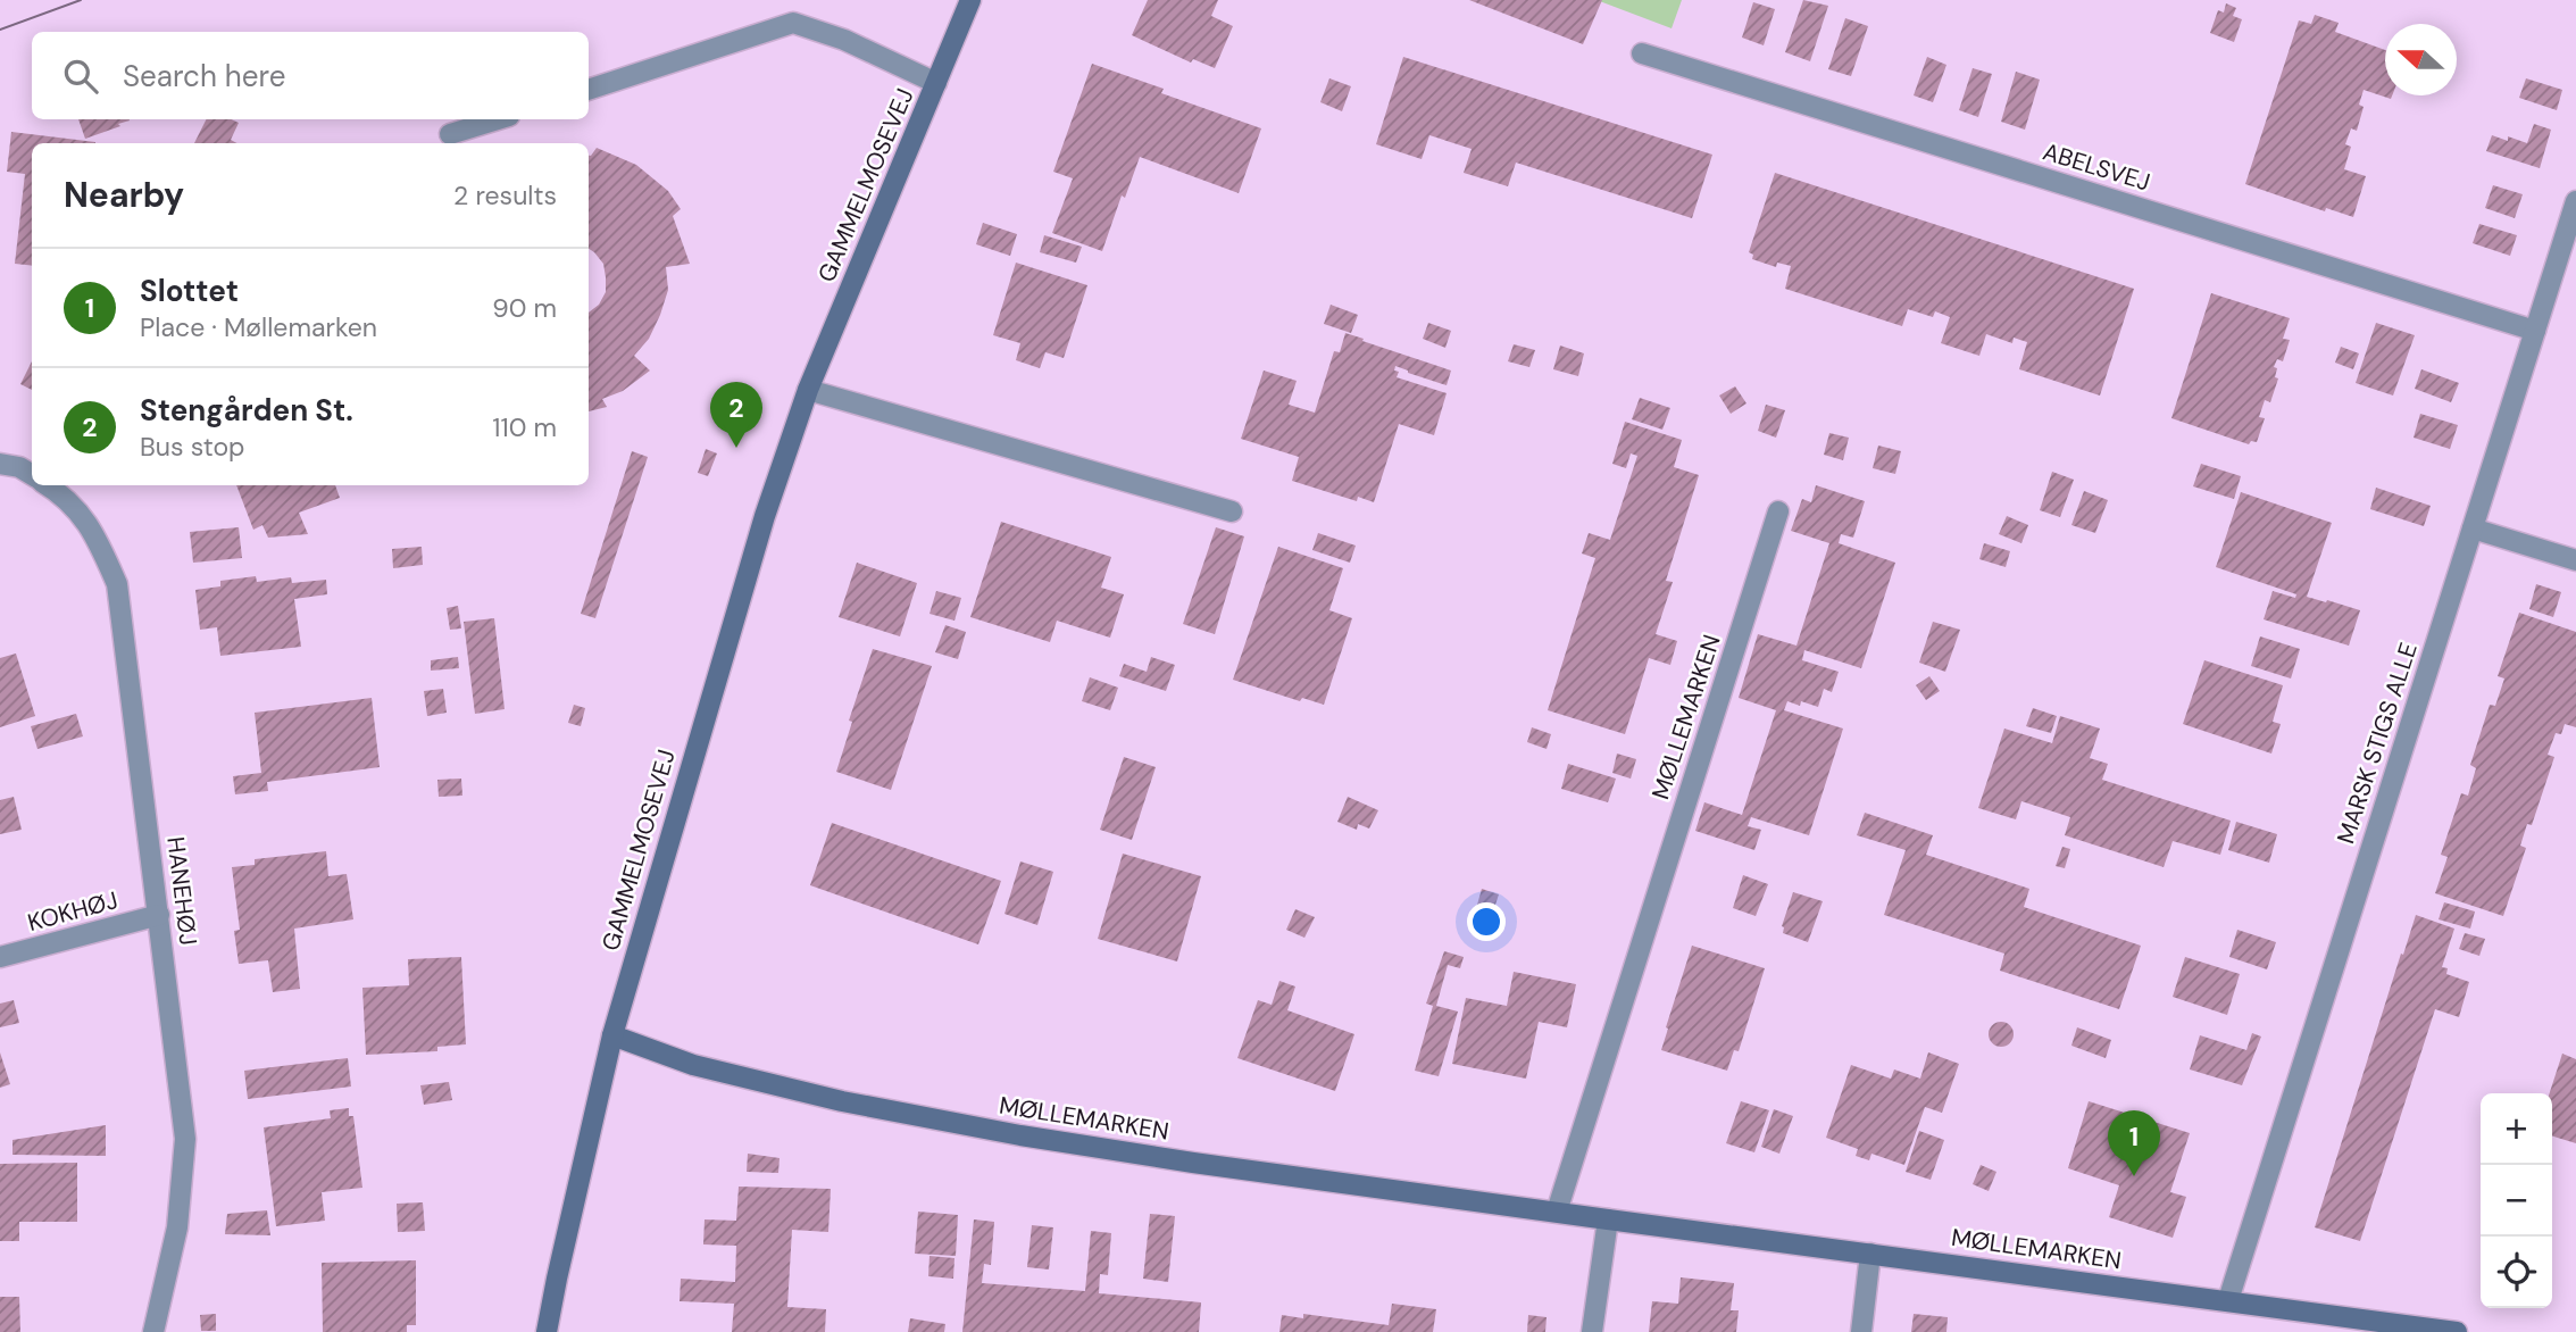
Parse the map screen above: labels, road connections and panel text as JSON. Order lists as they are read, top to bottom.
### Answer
{
  "streets": {
    "street": [
      "ABELSVEJ",
      "GAMMELMOSEVEJ",
      "MØLLEMARKEN",
      "MARSK STIGS ALLE",
      "HANEHØJ",
      "KOKHØJ"
    ]
  },
  "crossings": [
    ["ABELSVEJ", "MARSK STIGS ALLE"],
    ["GAMMELMOSEVEJ", "MØLLEMARKEN"],
    ["MØLLEMARKEN", "MARSK STIGS ALLE"],
    ["HANEHØJ", "KOKHØJ"]
  ],
  "north": "left",
  "page": {
    "search": "Search here",
    "heading": ["Nearby", "2 results"],
    "list": [
      {
        "mark": "1",
        "name": "Slottet",
        "note": "Place · Møllemarken",
        "value": "90 m"
      },
      {
        "mark": "2",
        "name": "Stengården St.",
        "note": "Bus stop",
        "value": "110 m"
      }
    ],
    "pins": ["2", "1"],
    "map_buttons": ["+", "−"]
  }
}
